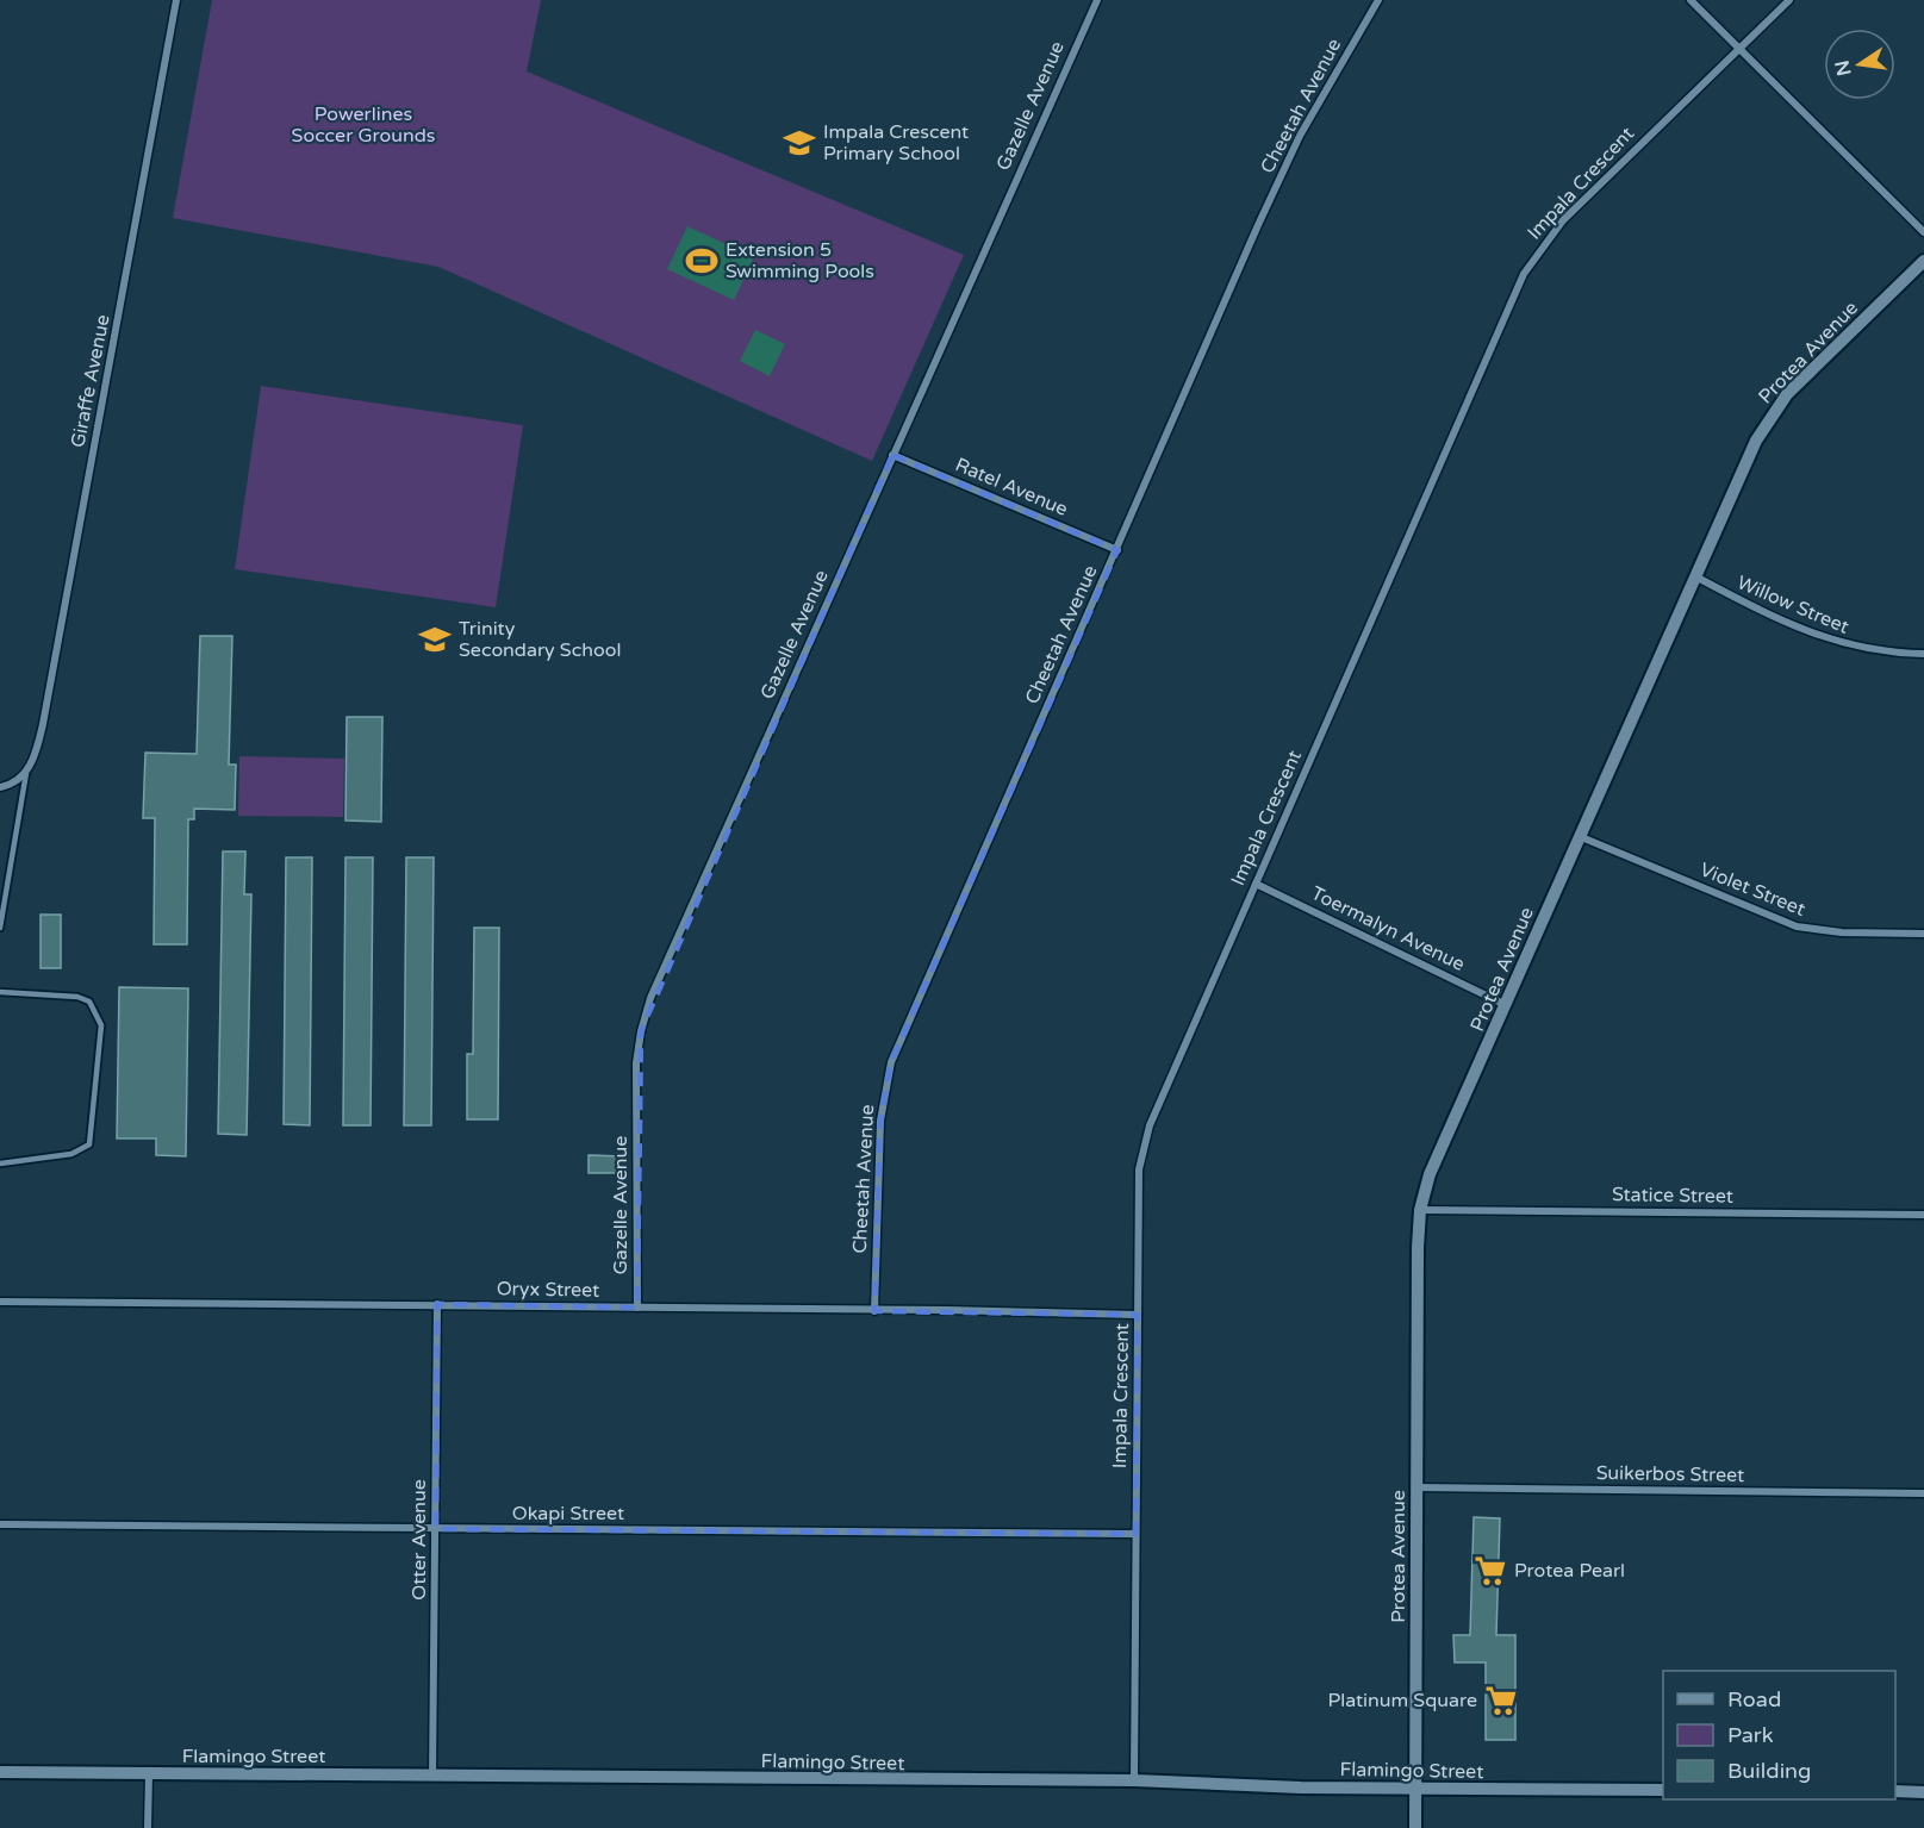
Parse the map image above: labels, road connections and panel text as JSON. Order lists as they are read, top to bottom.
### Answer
{
  "streets": {
    "street": [
      "Gazelle Avenue",
      "Cheetah Avenue",
      "Impala Crescent",
      "Protea Avenue",
      "Giraffe Avenue",
      "Ratel Avenue",
      "Willow Street",
      "Violet Street",
      "Toermalyn Avenue",
      "Statice Street",
      "Oryx Street",
      "Suikerbos Street",
      "Okapi Street",
      "Otter Avenue",
      "Flamingo Street"
    ]
  },
  "crossings": [
    ["Gazelle Avenue", "Ratel Avenue"],
    ["Gazelle Avenue", "Oryx Street"],
    ["Cheetah Avenue", "Ratel Avenue"],
    ["Cheetah Avenue", "Oryx Street"],
    ["Impala Crescent", "Toermalyn Avenue"],
    ["Impala Crescent", "Oryx Street"],
    ["Impala Crescent", "Okapi Street"],
    ["Impala Crescent", "Flamingo Street"],
    ["Protea Avenue", "Willow Street"],
    ["Protea Avenue", "Violet Street"],
    ["Protea Avenue", "Toermalyn Avenue"],
    ["Protea Avenue", "Statice Street"],
    ["Protea Avenue", "Suikerbos Street"],
    ["Protea Avenue", "Flamingo Street"],
    ["Oryx Street", "Otter Avenue"],
    ["Okapi Street", "Otter Avenue"],
    ["Otter Avenue", "Flamingo Street"]
  ],
  "parks": ["Powerlines Soccer Grounds"],
  "places": {
    "school or university": ["Impala Crescent Primary School", "Trinity Secondary School"],
    "sports": ["Extension 5 Swimming Pools"],
    "supermarket": ["Protea Pearl", "Platinum Square"]
  },
  "legend": ["Road", "Park", "Building"],
  "north": "left"
}
